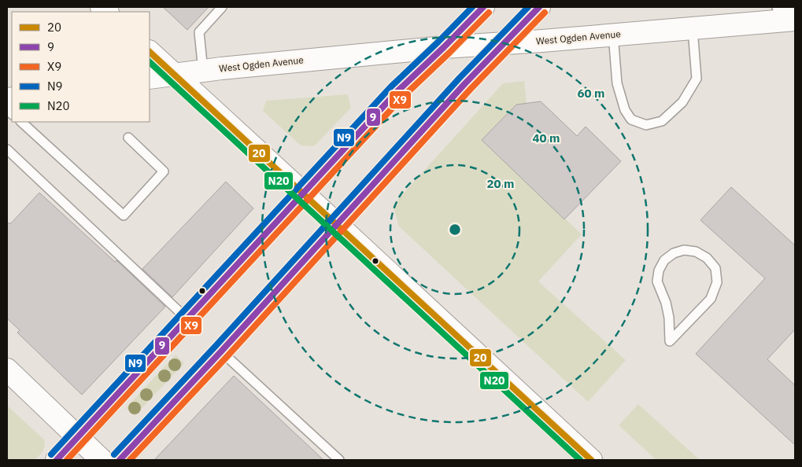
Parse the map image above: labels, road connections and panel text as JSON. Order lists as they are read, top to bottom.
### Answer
{
  "streets": {
    "main road": ["West Ogden Avenue"]
  },
  "lines": [
    "transit line 9",
    "transit line N9",
    "transit line X9",
    "transit line 20",
    "transit line N20"
  ],
  "legend": [
    "20",
    "9",
    "X9",
    "N9",
    "N20"
  ],
  "rings": ["60 m", "40 m", "20 m"]
}
